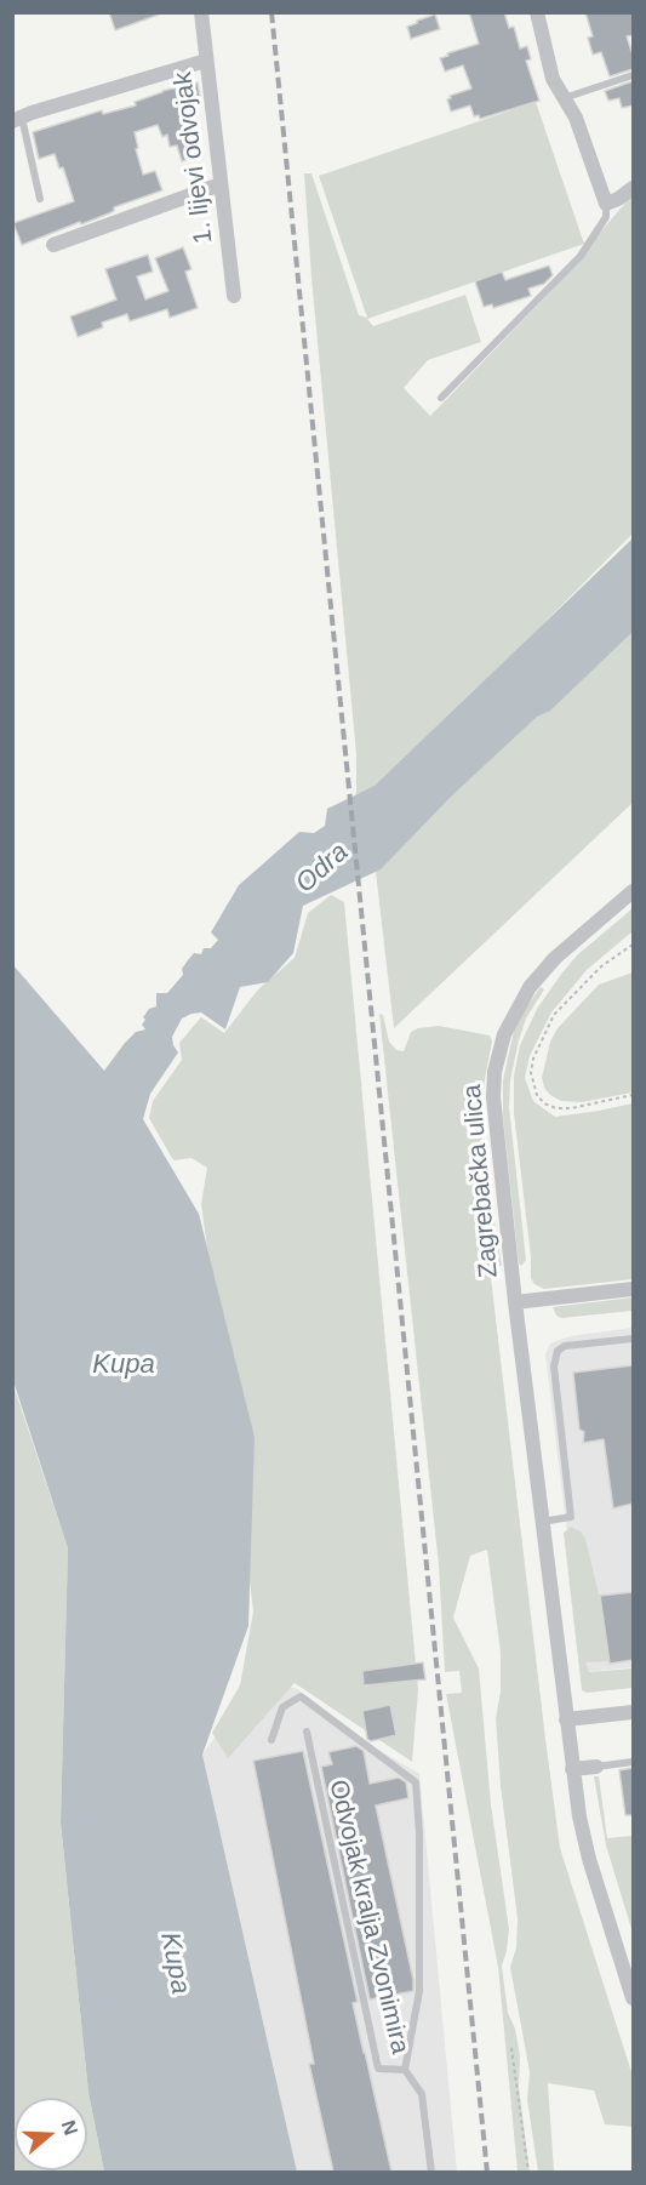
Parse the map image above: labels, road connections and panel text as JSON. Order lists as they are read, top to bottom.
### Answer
{
  "streets": {
    "street": ["1. lijevi odvojak", "Zagrebačka ulica"],
    "lane": ["Odvojak kralja Zvonimira"]
  },
  "water": ["Odra", "Kupa"],
  "north": "right"
}
